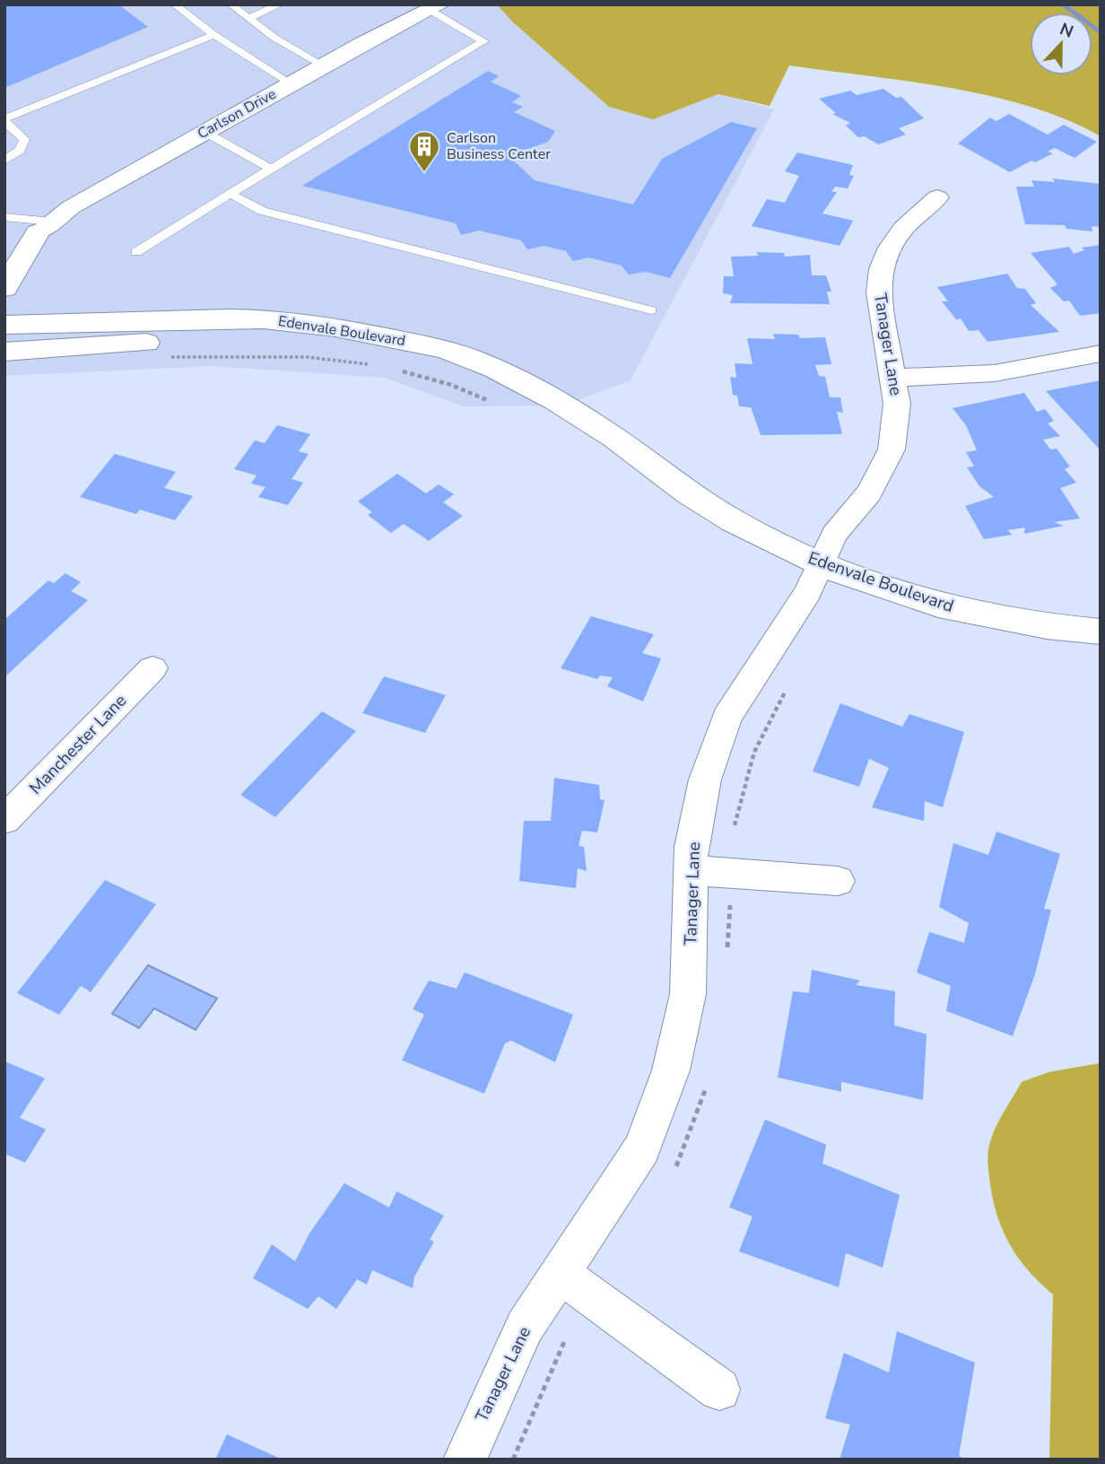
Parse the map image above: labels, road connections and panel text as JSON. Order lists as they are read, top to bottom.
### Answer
{
  "streets": {
    "street": [
      "Carlson Drive",
      "Edenvale Boulevard",
      "Tanager Lane",
      "Manchester Lane"
    ]
  },
  "crossings": [
    ["Edenvale Boulevard", "Tanager Lane"]
  ],
  "places": {
    "building": ["Carlson Business Center"]
  },
  "north": "top"
}
